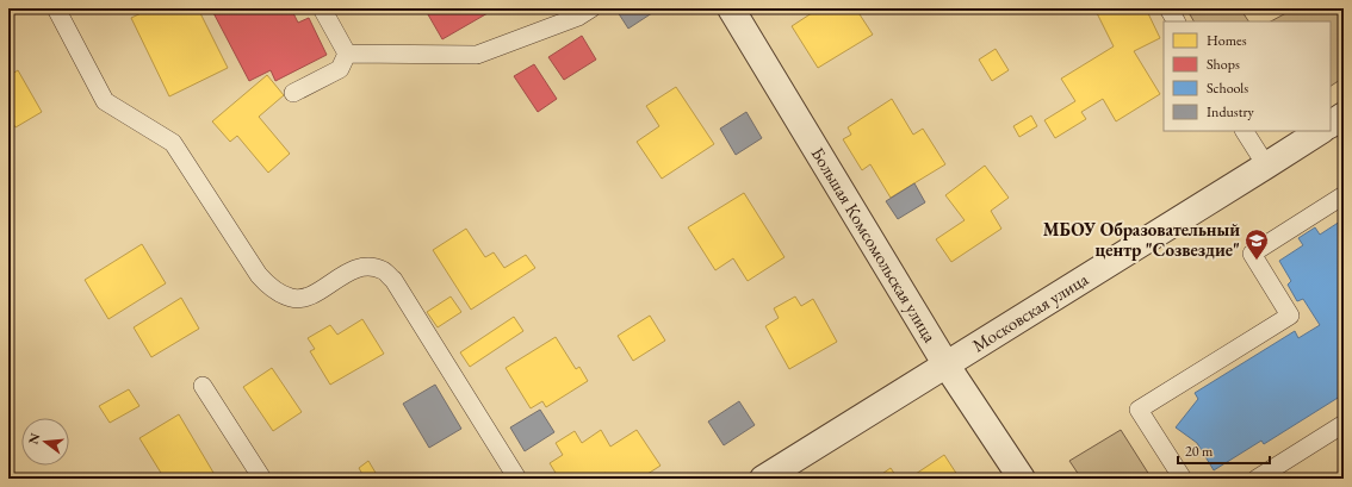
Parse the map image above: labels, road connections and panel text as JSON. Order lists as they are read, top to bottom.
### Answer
{
  "streets": {
    "street": ["Большая Комсомольская улица", "Московская улица"]
  },
  "crossings": [
    ["Большая Комсомольская улица", "Московская улица"]
  ],
  "places": {
    "school or university": ["МБОУ Образовательный центр \"Созвездие\""]
  },
  "legend": [
    "Homes",
    "Shops",
    "Schools",
    "Industry"
  ],
  "scale_bar": "20 m",
  "north": "left"
}
